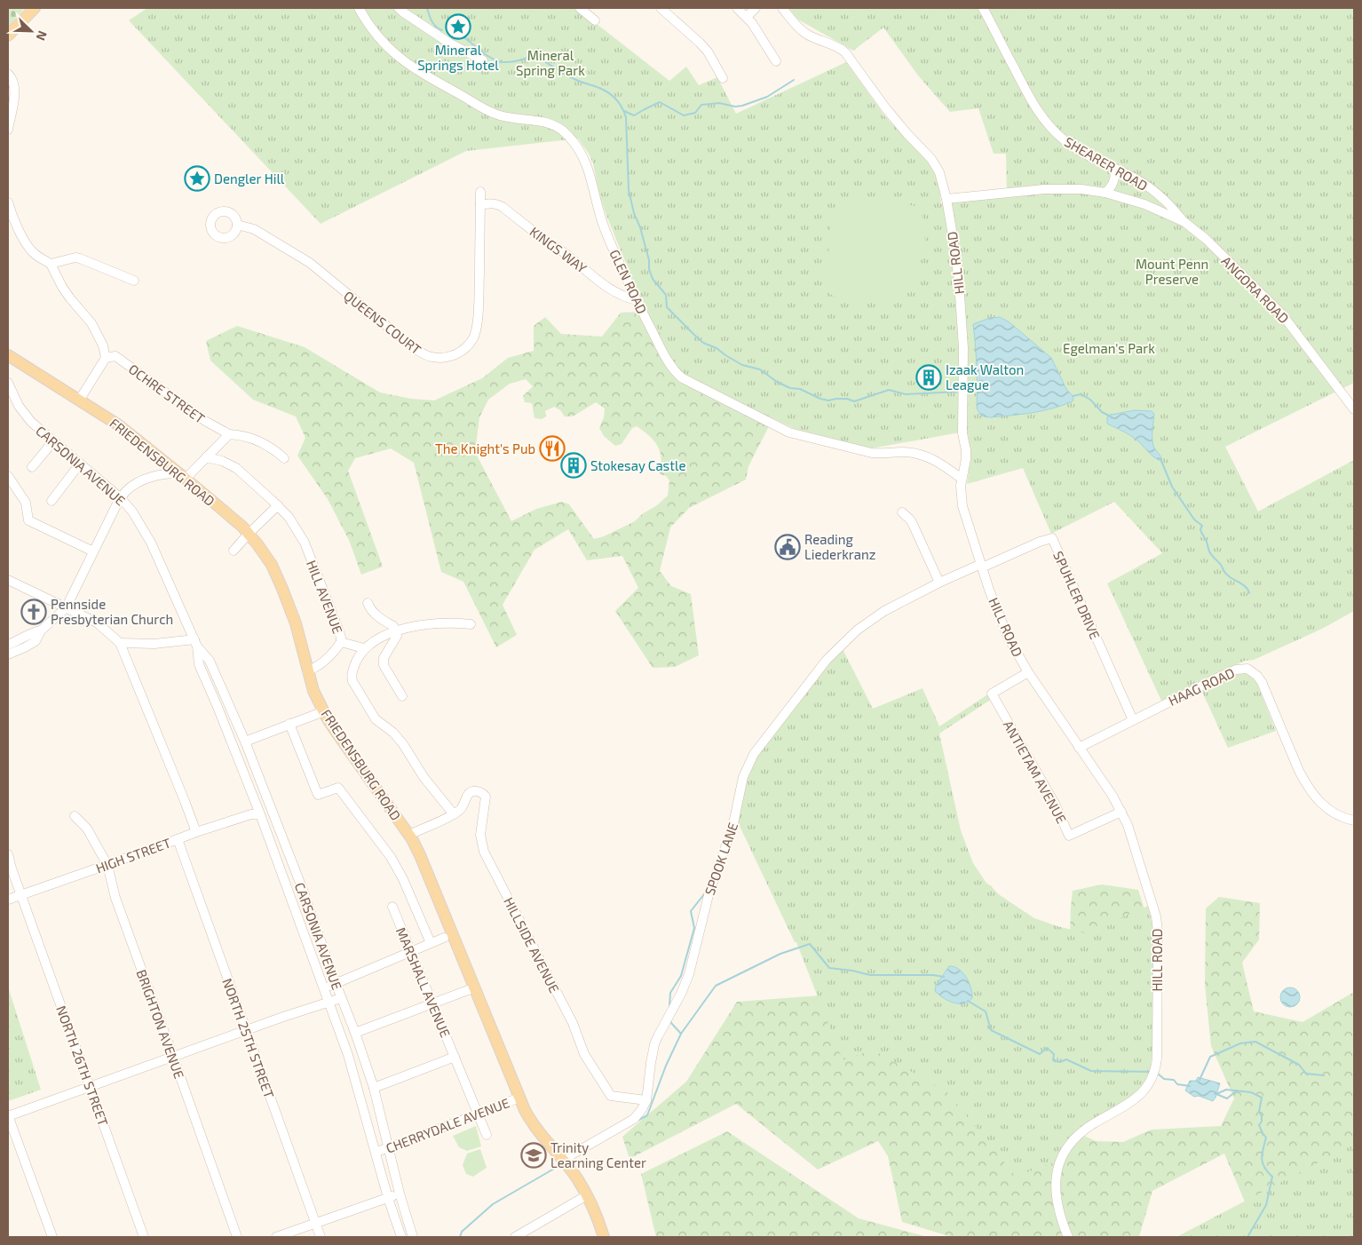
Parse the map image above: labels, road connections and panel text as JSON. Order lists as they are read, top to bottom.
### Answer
{
  "streets": {
    "main road": ["FRIEDENSBURG ROAD"],
    "street": [
      "SHEARER ROAD",
      "KINGS WAY",
      "HILL ROAD",
      "GLEN ROAD",
      "ANGORA ROAD",
      "QUEENS COURT",
      "OCHRE STREET",
      "CARSONIA AVENUE",
      "SPUHLER DRIVE",
      "HILL AVENUE",
      "HAAG ROAD",
      "ANTIETAM AVENUE",
      "HIGH STREET",
      "SPOOK LANE",
      "HILLSIDE AVENUE",
      "MARSHALL AVENUE",
      "BRIGHTON AVENUE",
      "NORTH 25TH STREET",
      "NORTH 26TH STREET",
      "CHERRYDALE AVENUE"
    ]
  },
  "crossings": [
    ["SHEARER ROAD", "ANGORA ROAD"],
    ["KINGS WAY", "GLEN ROAD"],
    ["KINGS WAY", "QUEENS COURT"],
    ["HILL ROAD", "GLEN ROAD"],
    ["HILL ROAD", "ANGORA ROAD"],
    ["HILL ROAD", "SPUHLER DRIVE"],
    ["HILL ROAD", "HAAG ROAD"],
    ["HILL ROAD", "ANTIETAM AVENUE"],
    ["HILL ROAD", "SPOOK LANE"],
    ["FRIEDENSBURG ROAD", "SPOOK LANE"],
    ["FRIEDENSBURG ROAD", "CHERRYDALE AVENUE"],
    ["CARSONIA AVENUE", "HIGH STREET"],
    ["CARSONIA AVENUE", "CHERRYDALE AVENUE"],
    ["SPUHLER DRIVE", "HAAG ROAD"],
    ["SPUHLER DRIVE", "SPOOK LANE"],
    ["HIGH STREET", "BRIGHTON AVENUE"],
    ["HIGH STREET", "NORTH 25TH STREET"],
    ["HIGH STREET", "NORTH 26TH STREET"],
    ["SPOOK LANE", "HILLSIDE AVENUE"],
    ["MARSHALL AVENUE", "CHERRYDALE AVENUE"]
  ],
  "parks": ["Mineral Spring Park", "Mount Penn Preserve", "Egelman's Park"],
  "places": {
    "place": ["Mineral Springs Hotel", "Dengler Hill"],
    "building": ["Izaak Walton League", "Stokesay Castle"],
    "restaurant": ["The Knight's Pub"],
    "public building": ["Reading Liederkranz"],
    "church": ["Pennside Presbyterian Church"],
    "school or university": ["Trinity Learning Center"]
  },
  "north": "bottom right"
}
